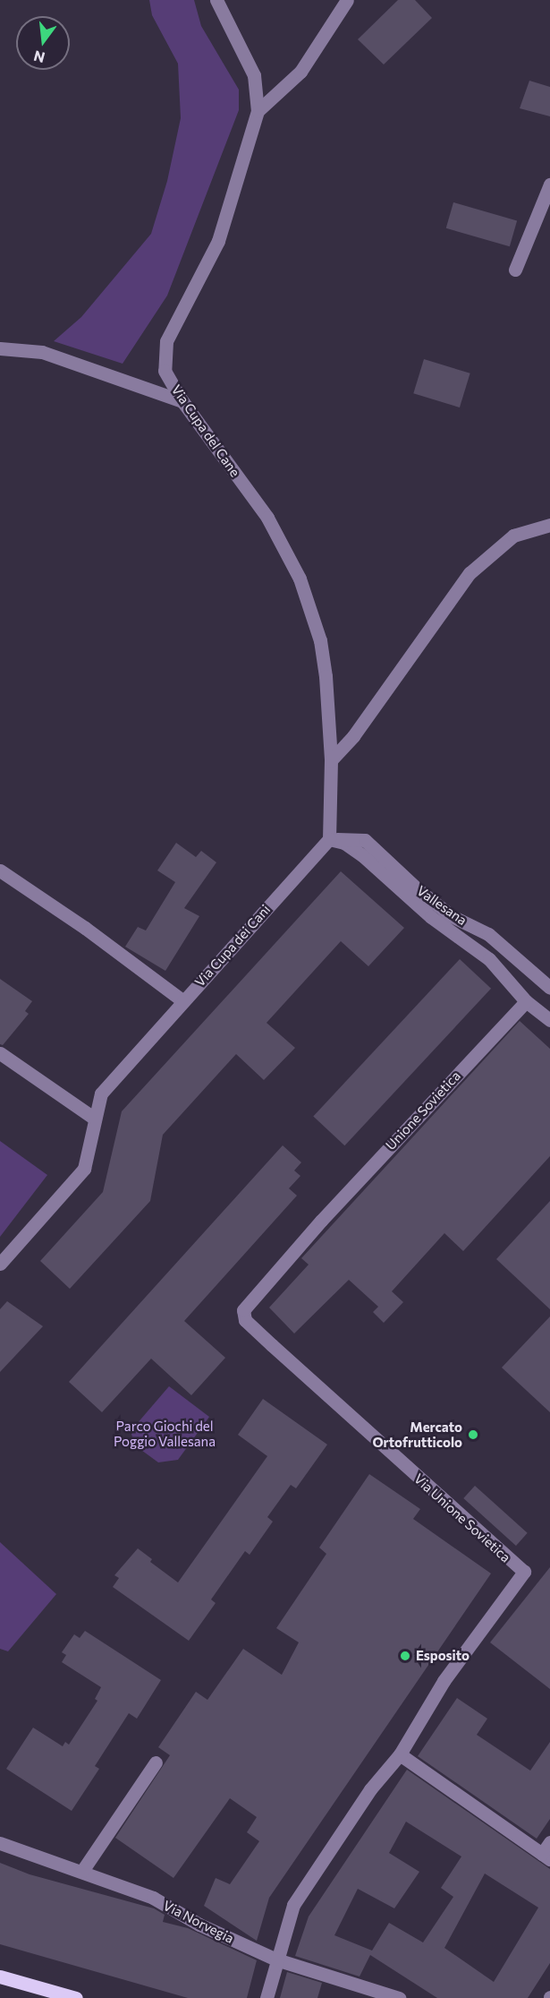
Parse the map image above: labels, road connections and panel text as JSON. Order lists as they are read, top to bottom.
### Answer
{
  "streets": {
    "street": [
      "Via Cupa del Cane",
      "Vallesana",
      "Via Cupa dei Cani",
      "Unione Sovietica",
      "Via Unione Sovietica",
      "Via Norvegia"
    ]
  },
  "crossings": [
    ["Via Cupa del Cane", "Vallesana"],
    ["Via Cupa del Cane", "Via Cupa dei Cani"],
    ["Vallesana", "Via Cupa dei Cani"],
    ["Unione Sovietica", "Via Unione Sovietica"],
    ["Via Unione Sovietica", "Via Norvegia"]
  ],
  "parks": ["Parco Giochi del Poggio Vallesana"],
  "places": ["Mercato Ortofrutticolo", "Esposito"],
  "north": "bottom"
}
